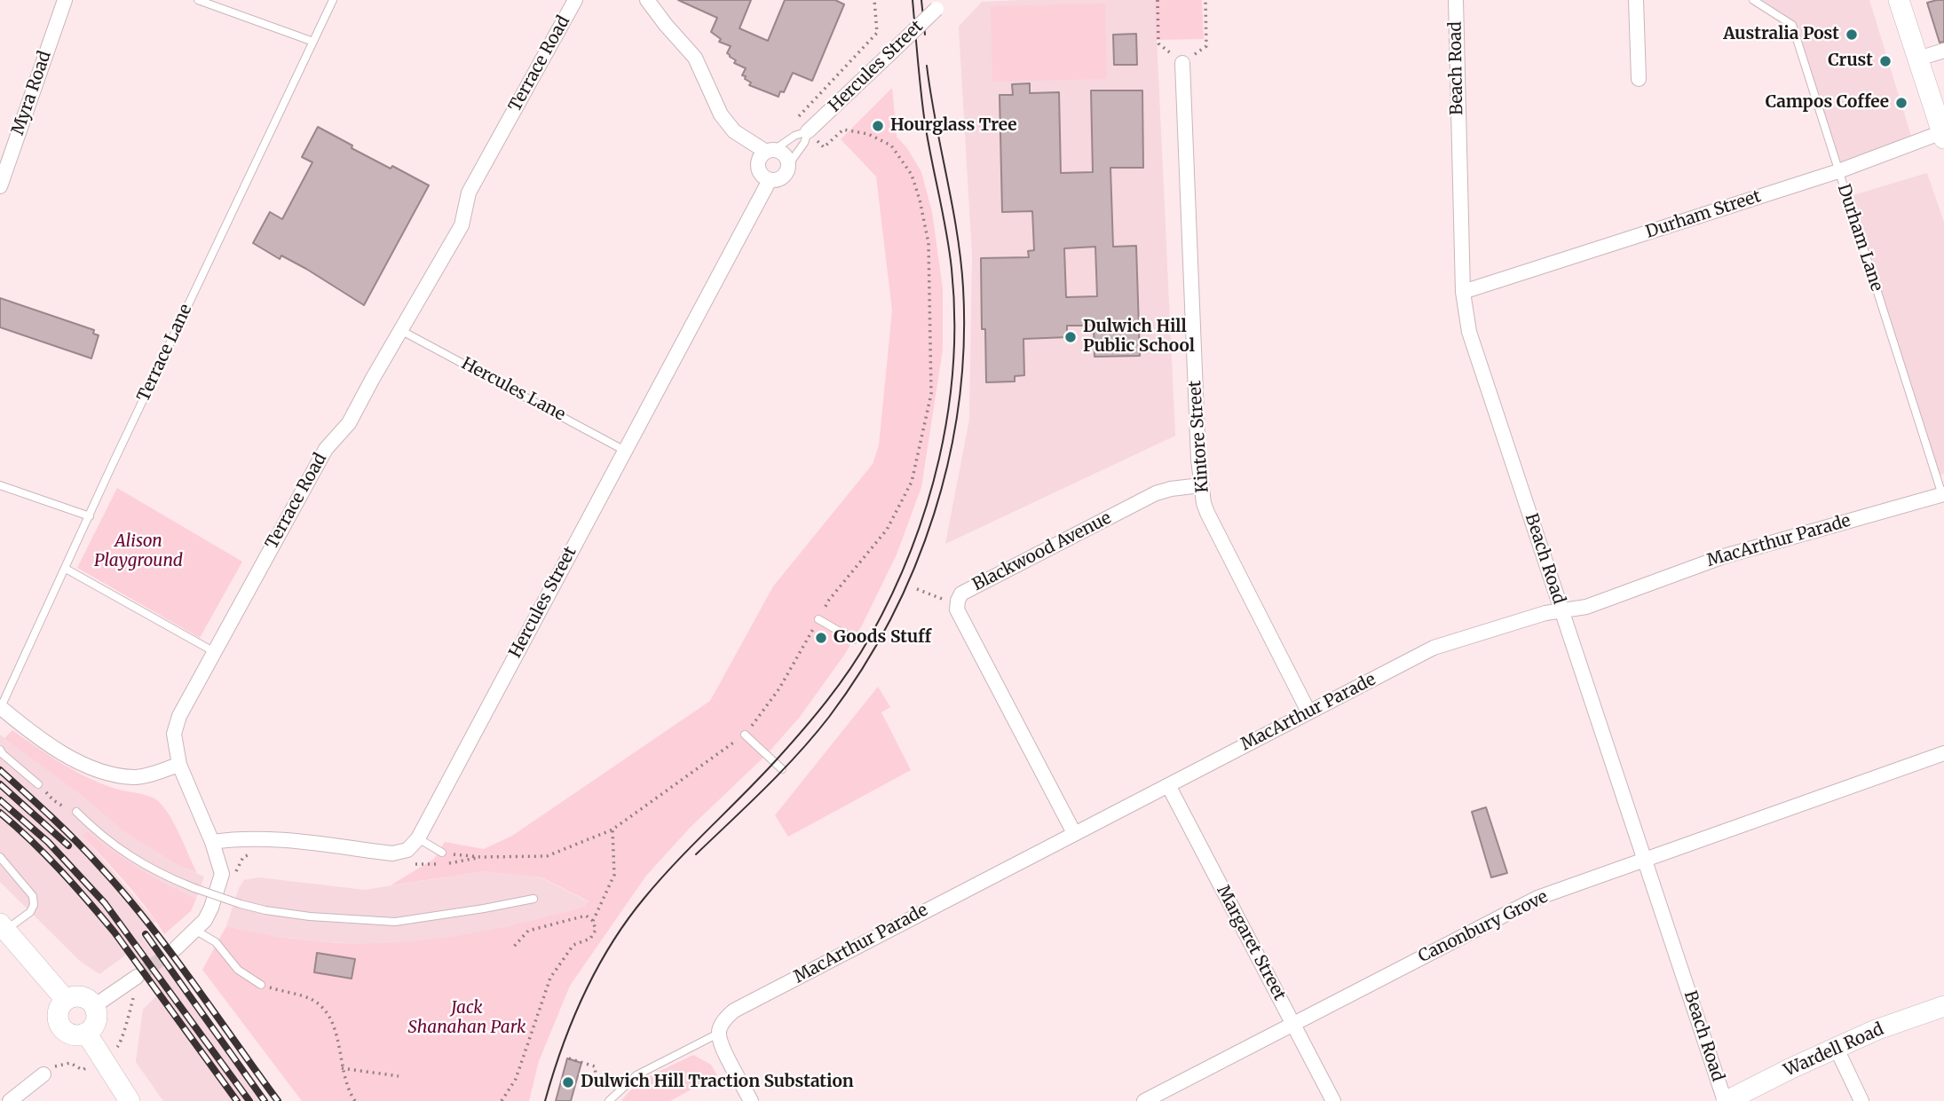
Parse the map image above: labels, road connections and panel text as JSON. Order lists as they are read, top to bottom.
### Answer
{
  "streets": {
    "main road": ["Wardell Road"],
    "street": [
      "Terrace Road",
      "Hercules Street",
      "Beach Road",
      "Myra Road",
      "Durham Street",
      "Kintore Street",
      "MacArthur Parade",
      "Blackwood Avenue",
      "Canonbury Grove",
      "Margaret Street"
    ],
    "lane": ["Durham Lane", "Terrace Lane", "Hercules Lane"]
  },
  "crossings": [
    ["Terrace Road", "Hercules Street"],
    ["Terrace Road", "Hercules Lane"],
    ["Hercules Street", "Hercules Lane"],
    ["Beach Road", "Durham Street"],
    ["Beach Road", "MacArthur Parade"],
    ["Beach Road", "Canonbury Grove"],
    ["Beach Road", "Wardell Road"],
    ["Durham Street", "Durham Lane"],
    ["Durham Lane", "MacArthur Parade"],
    ["Kintore Street", "MacArthur Parade"],
    ["Kintore Street", "Blackwood Avenue"],
    ["MacArthur Parade", "Blackwood Avenue"],
    ["MacArthur Parade", "Margaret Street"],
    ["Canonbury Grove", "Margaret Street"]
  ],
  "parks": ["Alison Playground", "Jack Shanahan Park"],
  "places": [
    "Australia Post",
    "Crust",
    "Campos Coffee",
    "Hourglass Tree",
    "Dulwich Hill Public School",
    "Goods Stuff",
    "Dulwich Hill Traction Substation"
  ]
}
